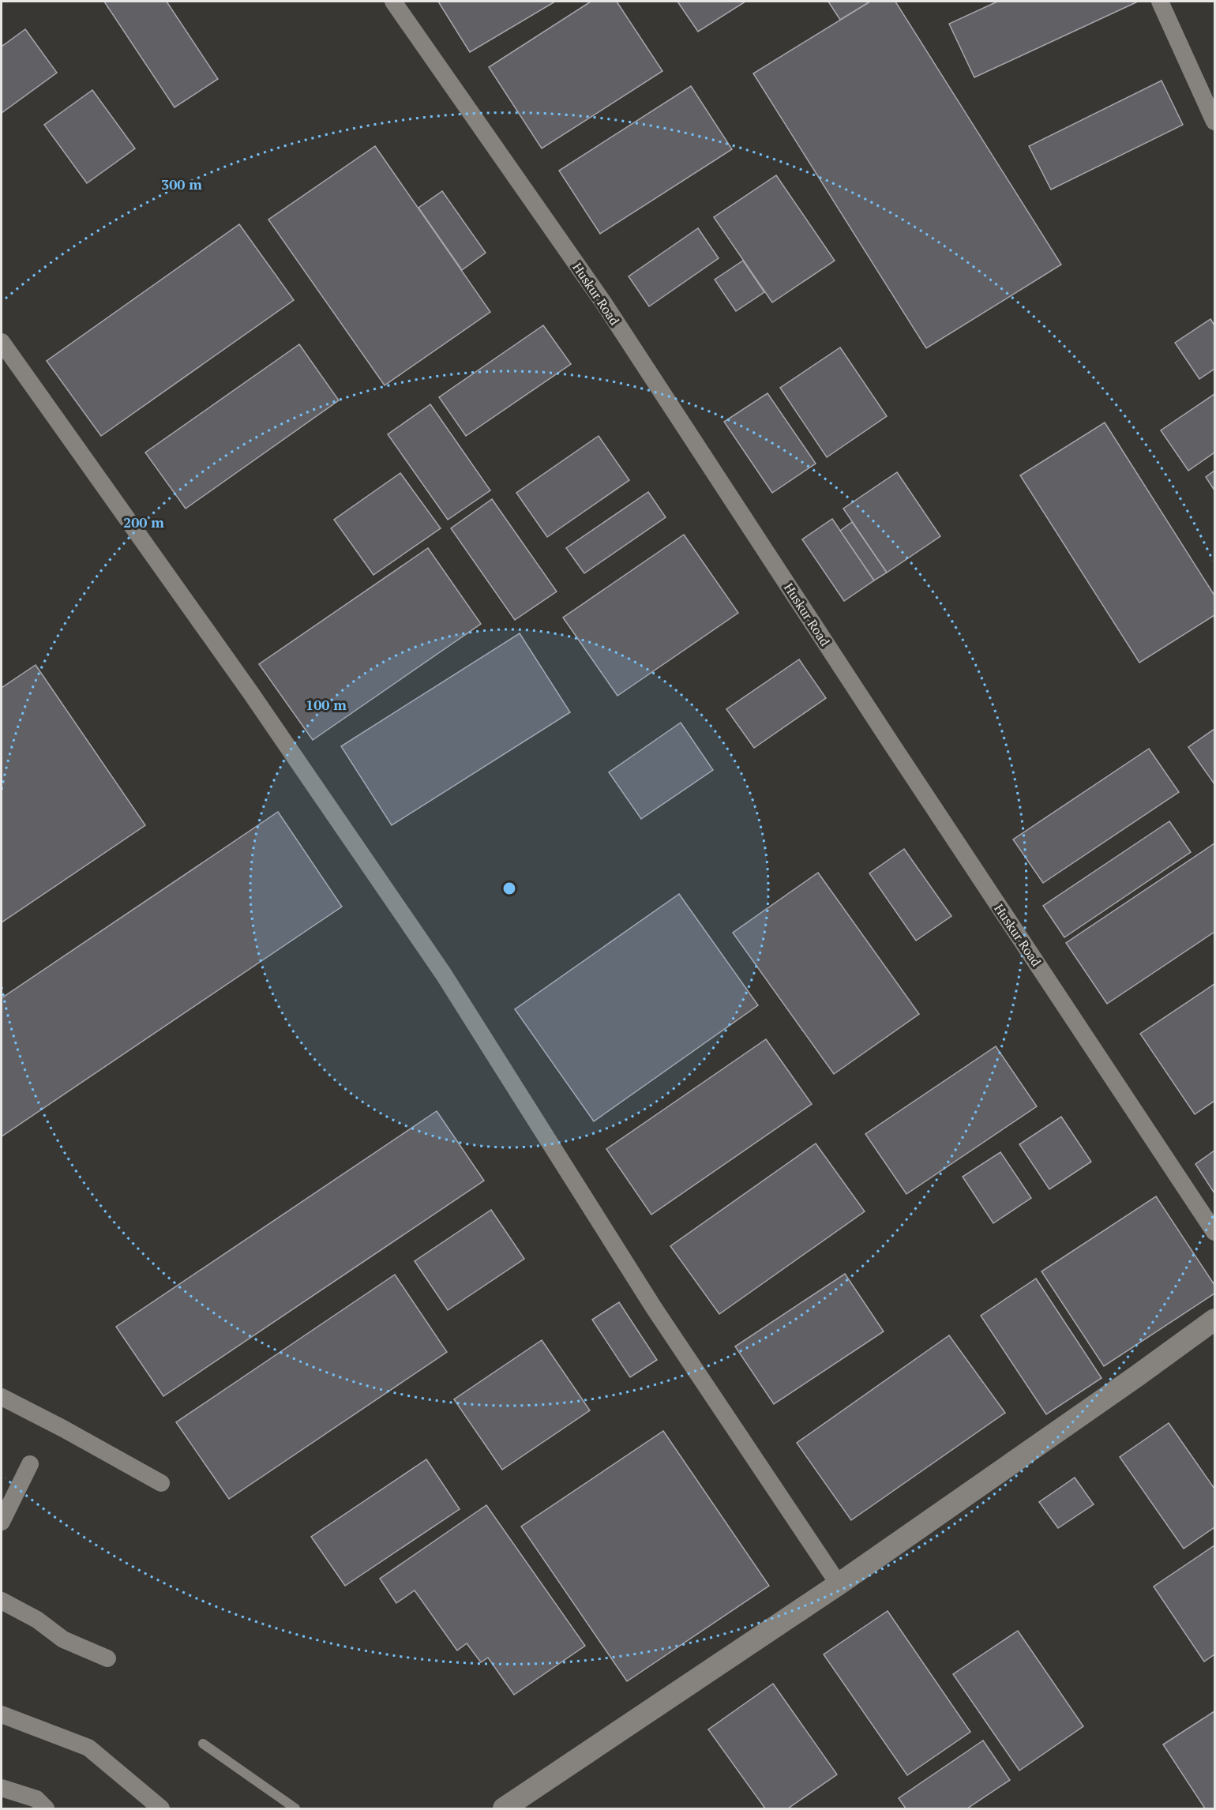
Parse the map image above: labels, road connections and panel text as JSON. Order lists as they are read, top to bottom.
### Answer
{
  "streets": {
    "street": ["Huskur Road"]
  },
  "rings": ["300 m", "200 m", "100 m"]
}
